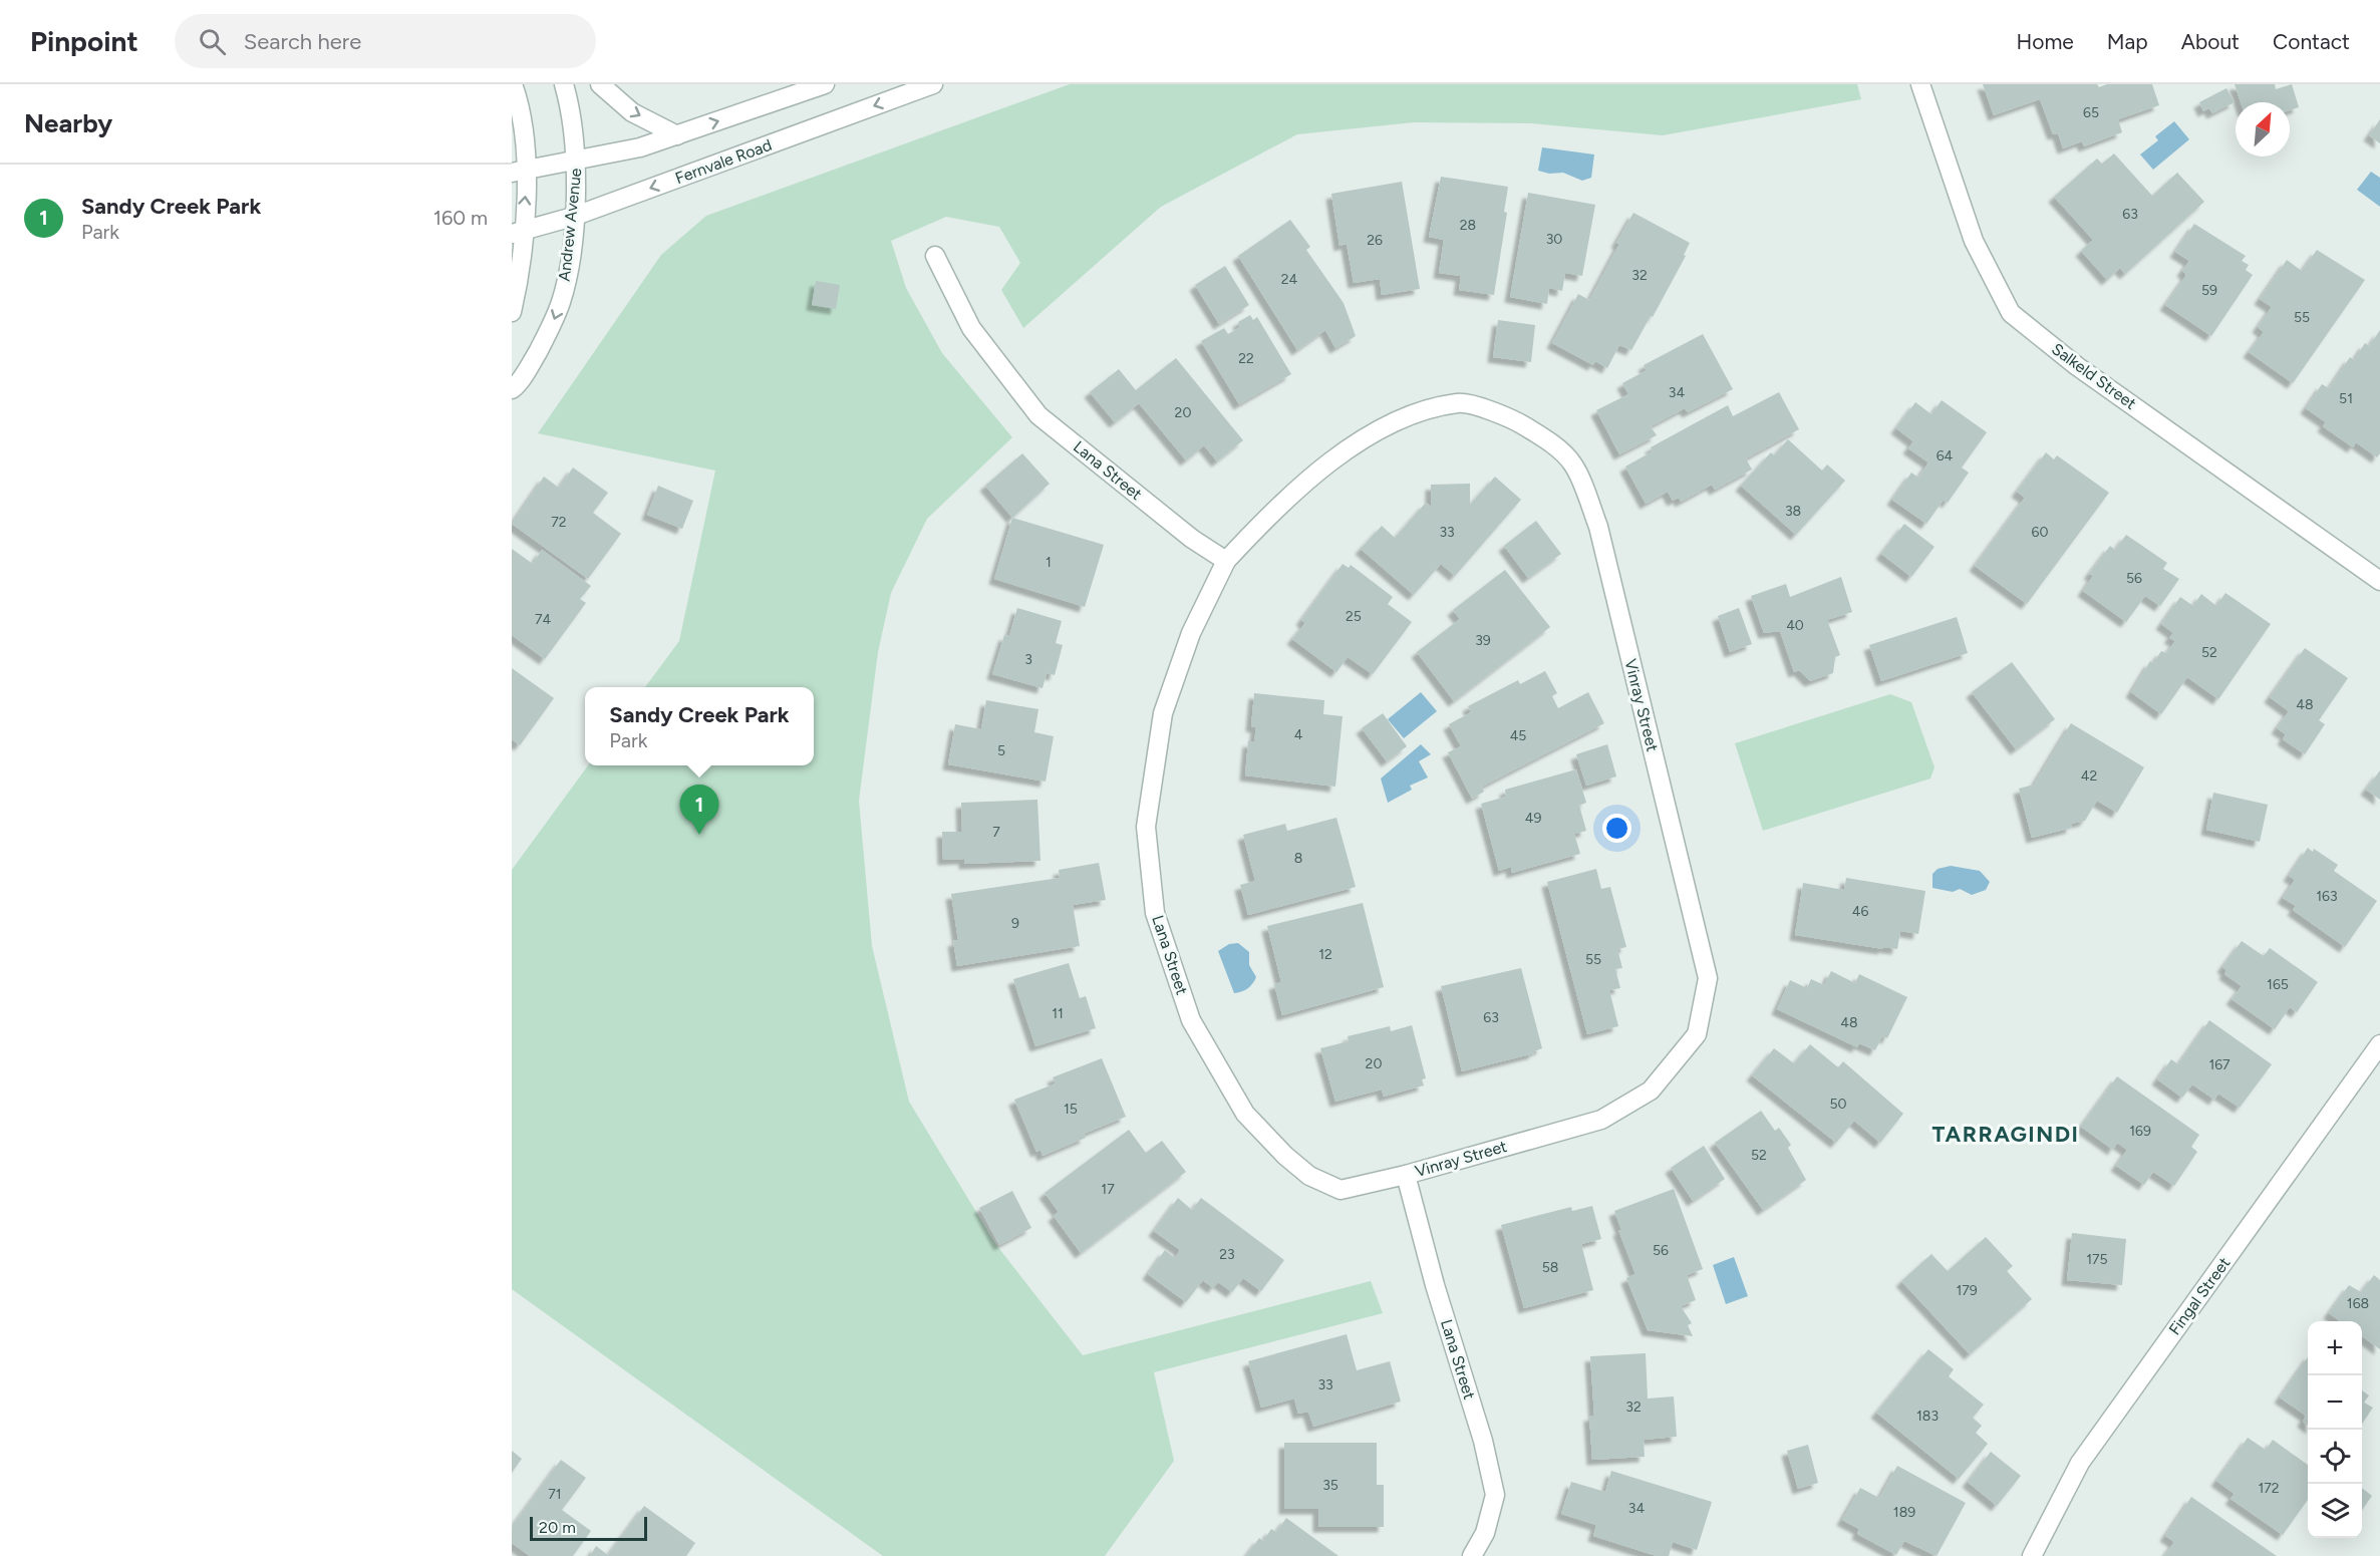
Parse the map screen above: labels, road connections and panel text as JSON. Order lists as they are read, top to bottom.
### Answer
{
  "streets": {
    "street": [
      "Fernvale Road",
      "Andrew Avenue",
      "Salkeld Street",
      "Lana Street",
      "Vinray Street",
      "Fingal Street"
    ]
  },
  "crossings": [
    ["Fernvale Road", "Andrew Avenue"],
    ["Lana Street", "Vinray Street"]
  ],
  "districts": ["TARRAGINDI"],
  "house_numbers": [
    "65",
    "63",
    "28",
    "30",
    "26",
    "32",
    "24",
    "59",
    "55",
    "22",
    "34",
    "51",
    "20",
    "64",
    "38",
    "72",
    "33",
    "60",
    "1",
    "56",
    "25",
    "74",
    "40",
    "39",
    "52",
    "3",
    "48",
    "4",
    "45",
    "5",
    "42",
    "49",
    "7",
    "8",
    "163",
    "46",
    "9",
    "12",
    "55",
    "165",
    "11",
    "63",
    "48",
    "20",
    "167",
    "50",
    "15",
    "169",
    "52",
    "17",
    "56",
    "23",
    "175",
    "58",
    "179",
    "168",
    "33",
    "32",
    "183",
    "35",
    "172",
    "71",
    "34",
    "189"
  ],
  "scale_bar": "20 m",
  "north": "top right",
  "page": {
    "header": "Pinpoint",
    "search": "Search here",
    "nav": [
      "Home",
      "Map",
      "About",
      "Contact"
    ],
    "heading": "Nearby",
    "list": [
      {
        "mark": "1",
        "name": "Sandy Creek Park",
        "note": "Park",
        "value": "160 m"
      }
    ],
    "popup": ["Sandy Creek Park", "Park"],
    "pins": "1",
    "map_buttons": ["+", "−"],
    "scale": "20 m"
  }
}
